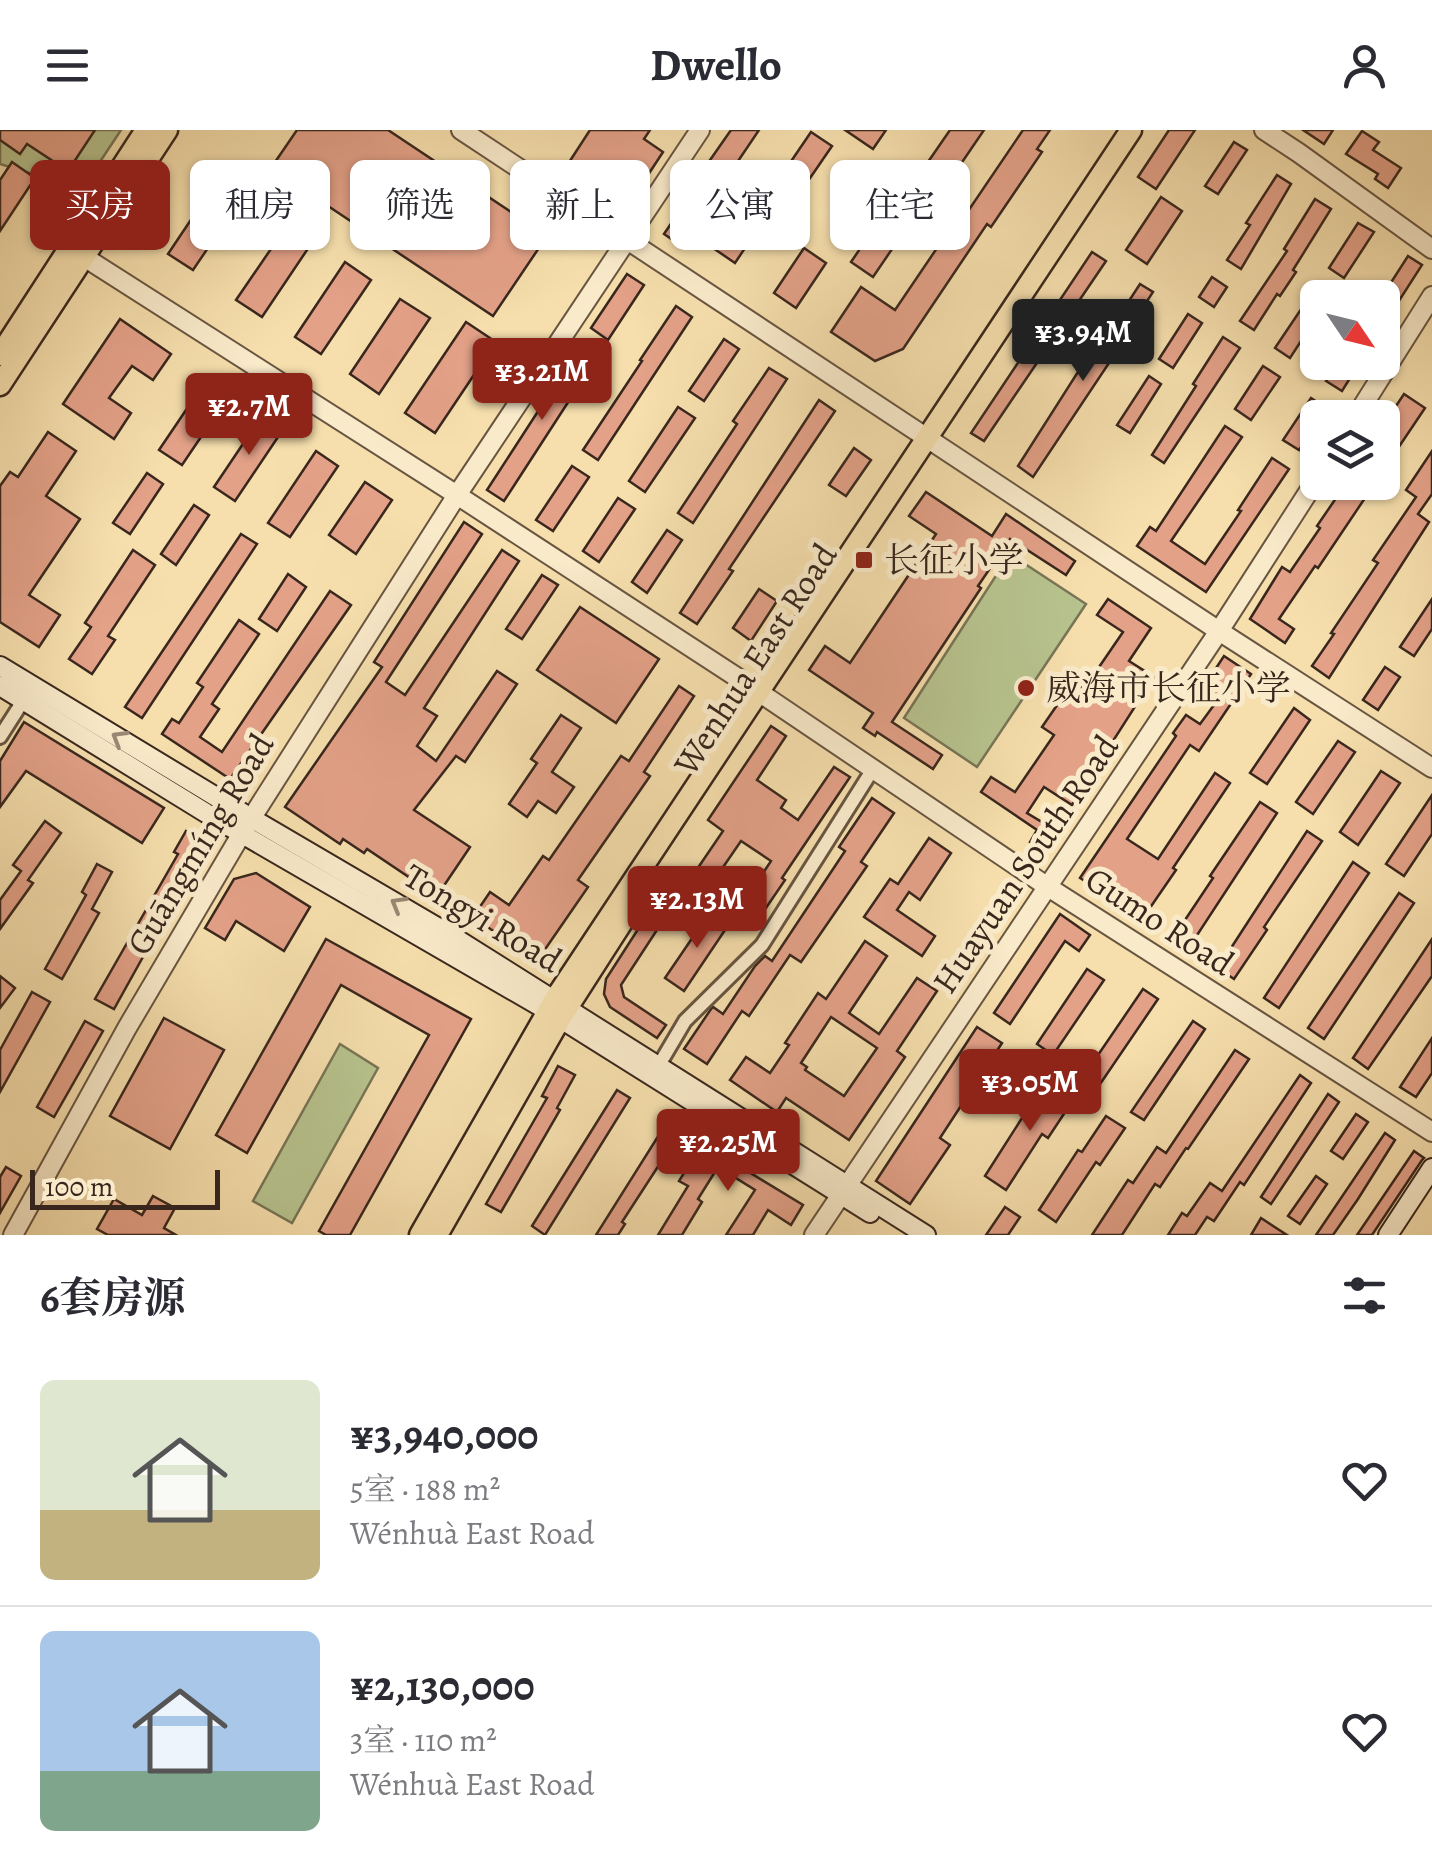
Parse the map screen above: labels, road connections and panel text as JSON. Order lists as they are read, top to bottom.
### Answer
{
  "streets": {
    "street": [
      "Guāngmíng Road",
      "Huayuan South Road",
      "Tongyi Road",
      "Gumo Road"
    ]
  },
  "crossings": [
    ["Guāngmíng Road", "Tongyi Road"],
    ["Guāngmíng Road", "Gumo Road"],
    ["Huayuan South Road", "Tongyi Road"],
    ["Huayuan South Road", "Gumo Road"]
  ],
  "places": {
    "transit": ["长征小学"],
    "other": ["威海市长征小学"]
  },
  "scale_bar": "100 m",
  "north": "bottom right",
  "page": {
    "header": "Dwello",
    "chip": [
      "买房",
      "租房",
      "筛选",
      "新上",
      "公寓",
      "住宅"
    ],
    "price": [
      "¥3.94M",
      "¥3.21M",
      "¥2.7M",
      "¥2.13M",
      "¥3.05M",
      "¥2.25M"
    ],
    "scale": "100 m",
    "heading": "6套房源",
    "list": [
      {
        "name": "¥3,940,000",
        "note": "5室 · 188 m² · Wénhuà East Road"
      },
      {
        "name": "¥2,130,000",
        "note": "3室 · 110 m² · Wénhuà East Road"
      }
    ]
  }
}
